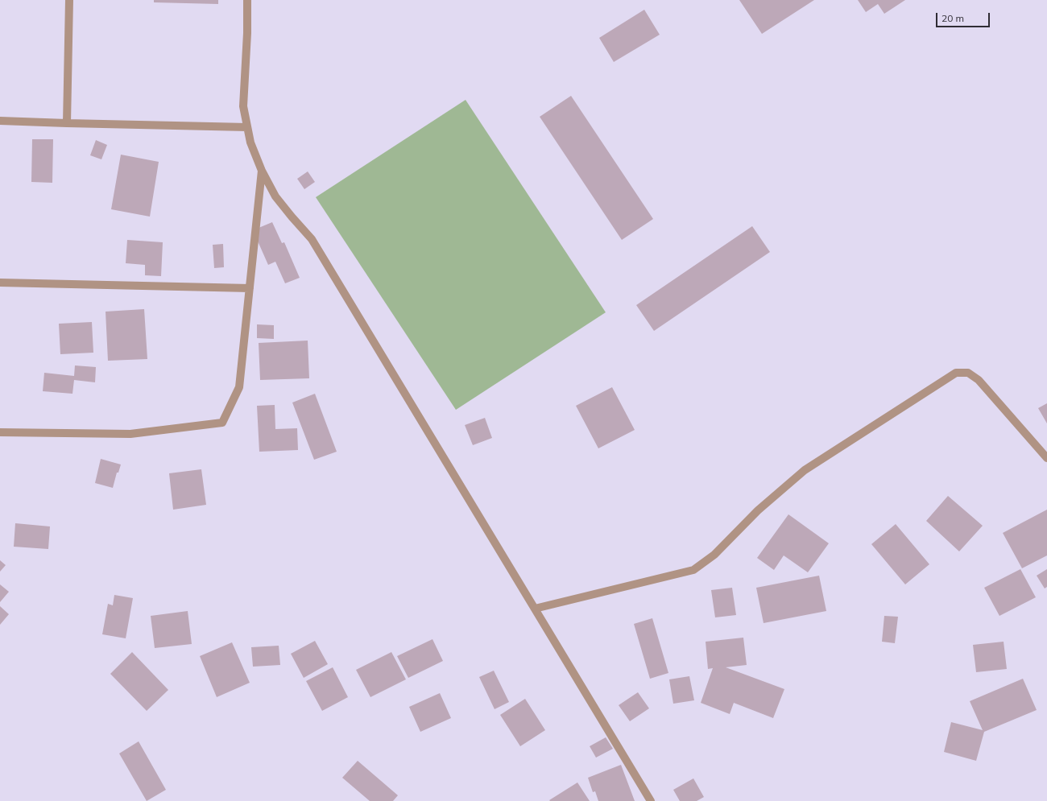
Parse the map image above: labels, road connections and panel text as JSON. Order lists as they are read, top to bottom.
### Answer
{
  "scale_bar": "20 m"
}
